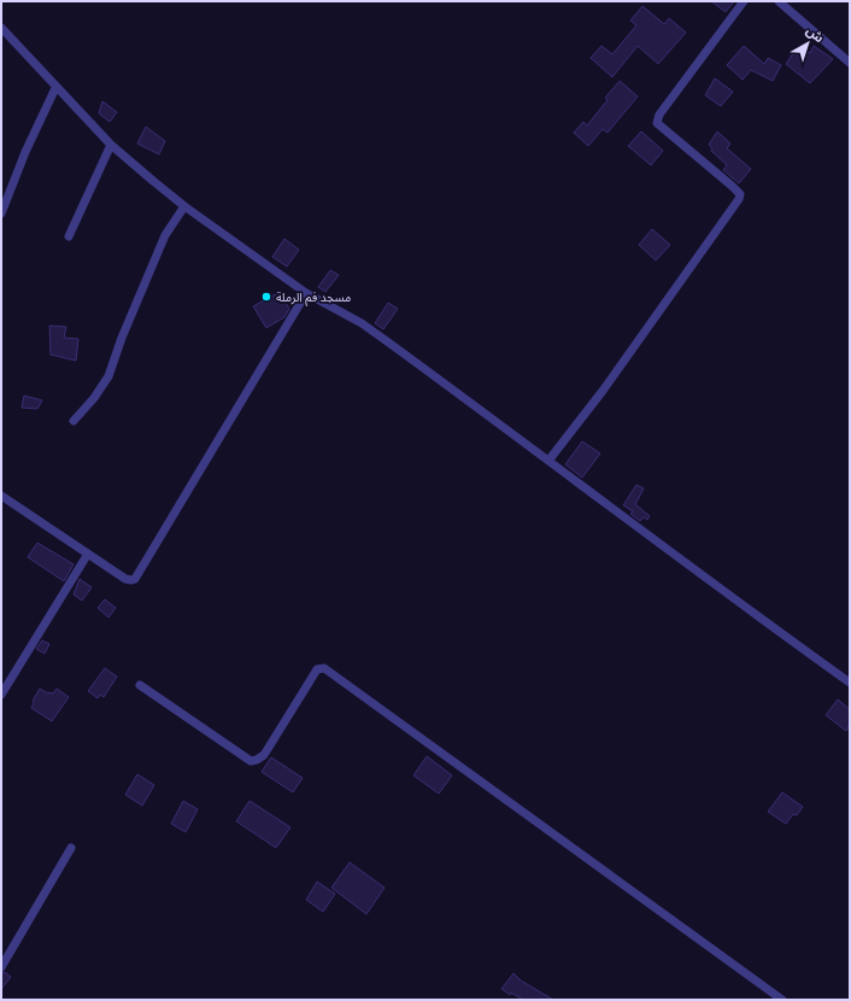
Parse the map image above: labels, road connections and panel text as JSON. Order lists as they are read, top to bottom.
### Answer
{
  "places": ["مسجد فم الرملة"],
  "north": "top right"
}
